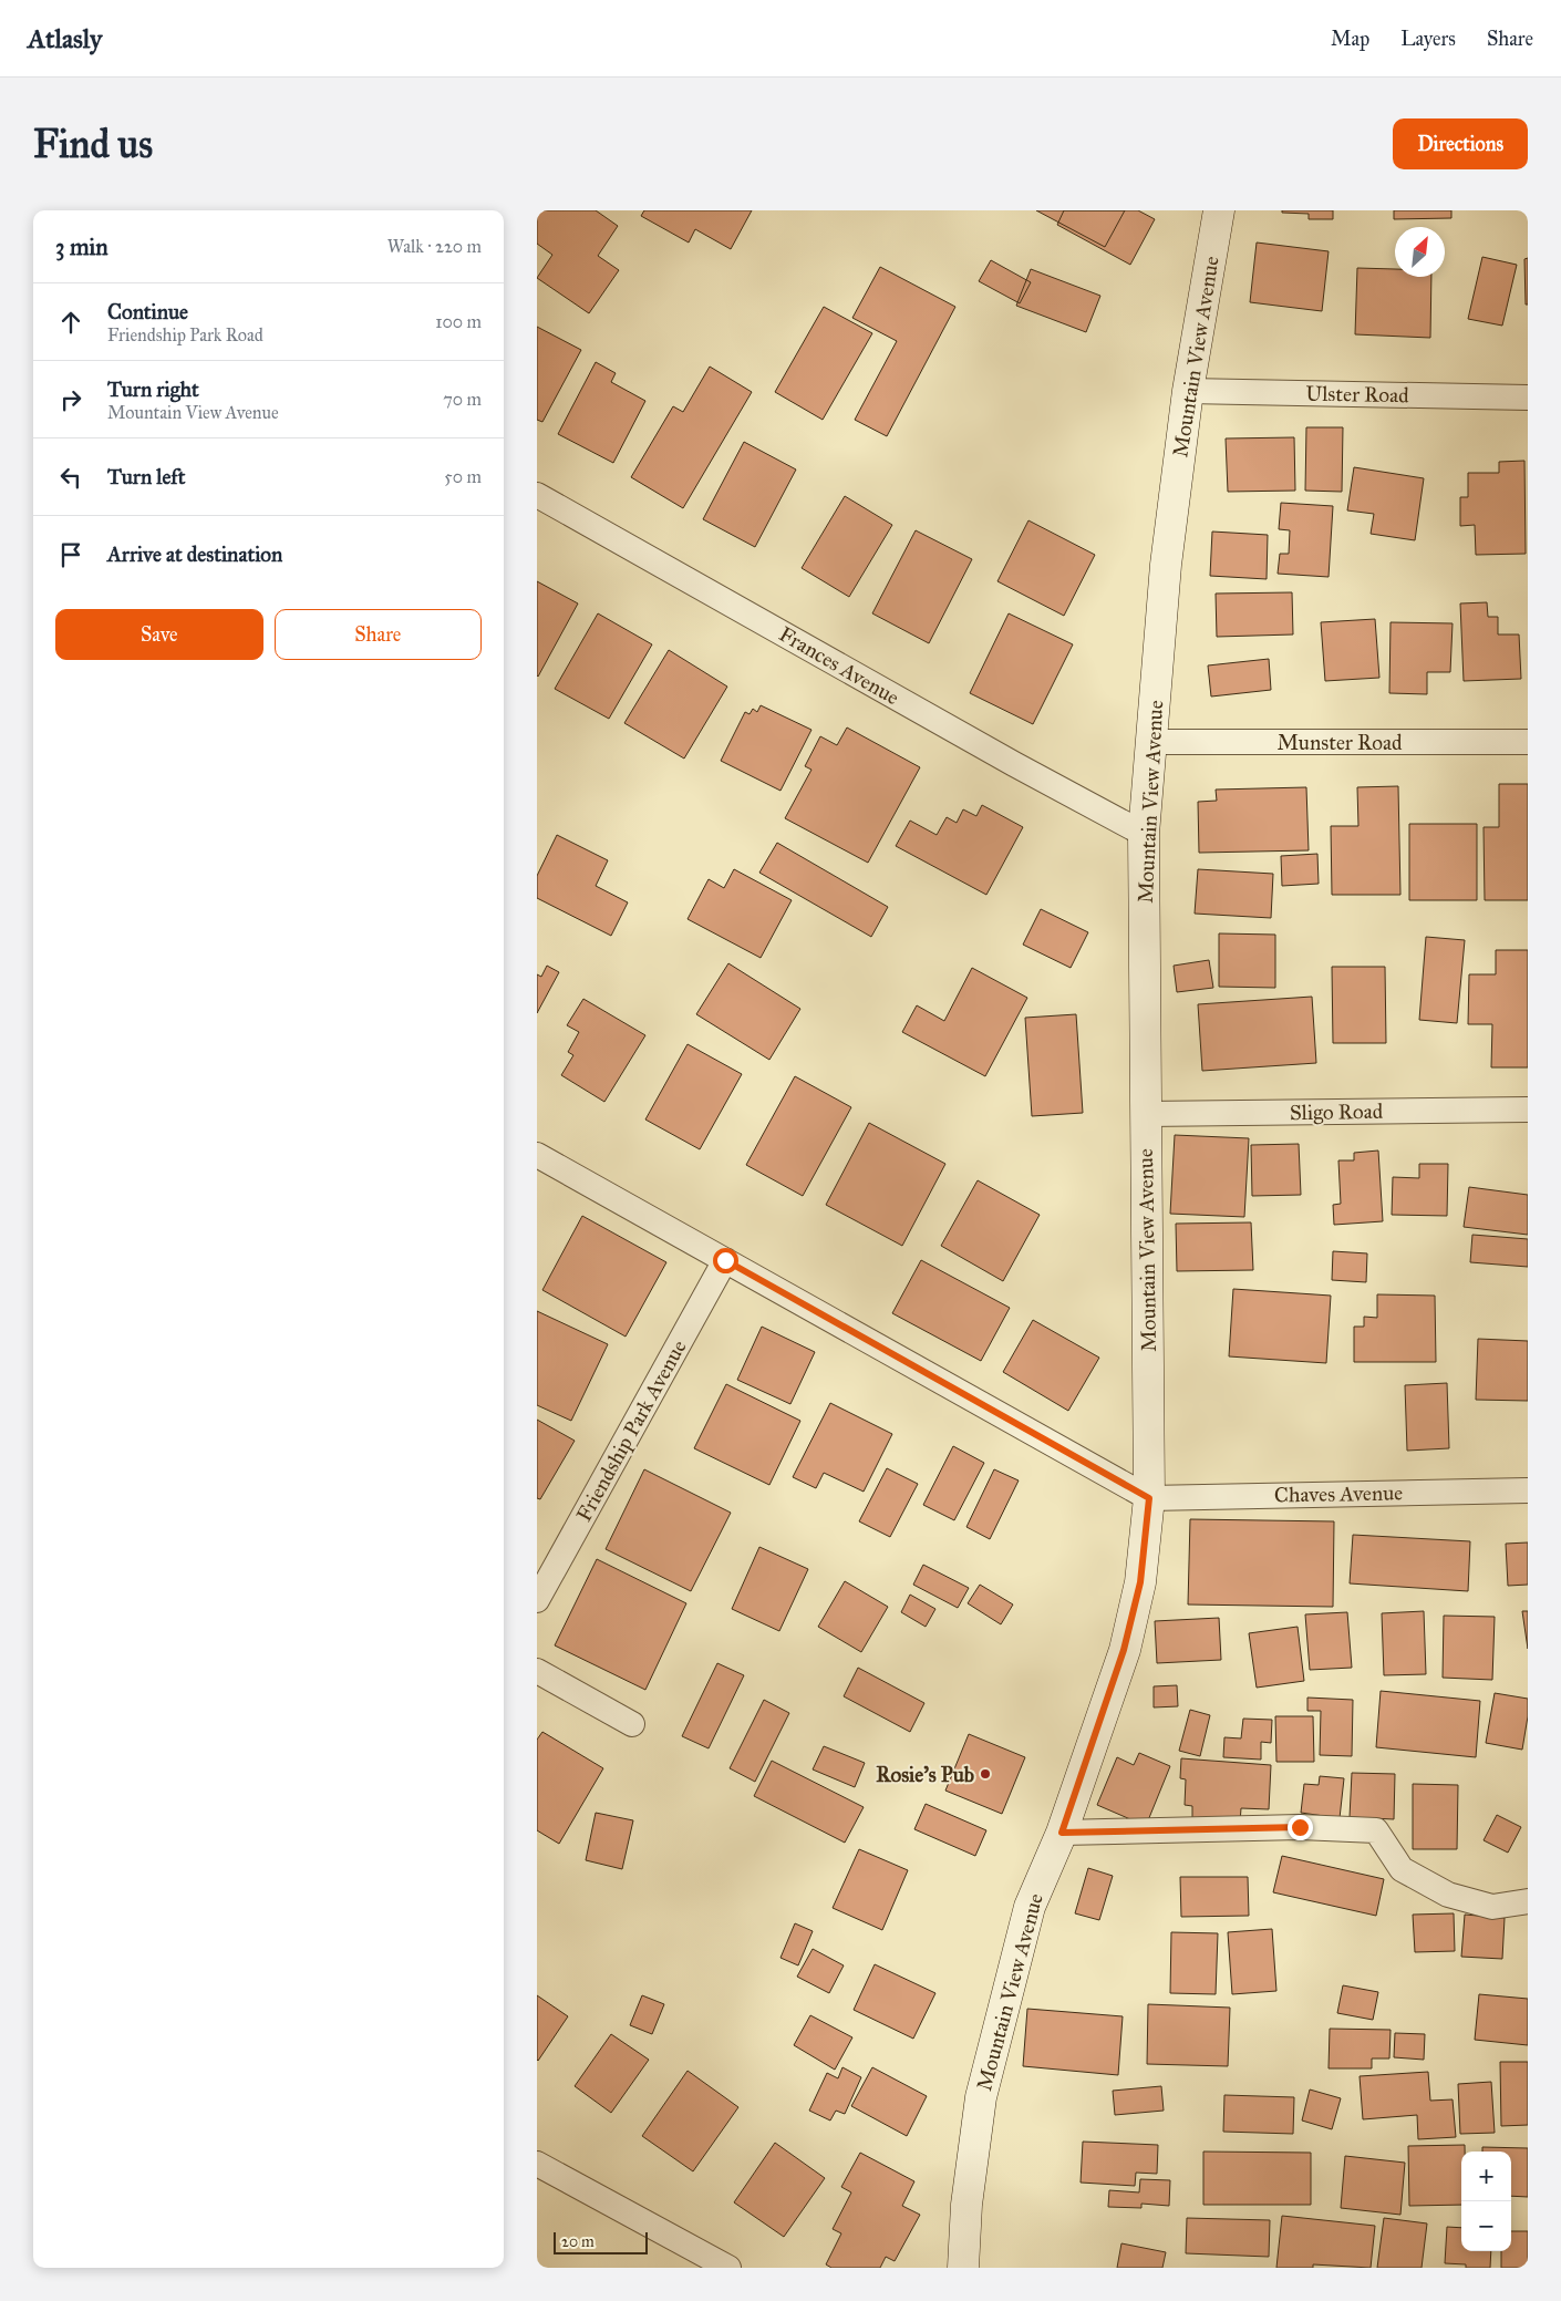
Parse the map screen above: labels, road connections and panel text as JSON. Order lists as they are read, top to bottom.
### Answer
{
  "streets": {
    "main road": ["Mountain View Avenue"],
    "street": [
      "Ulster Road",
      "Frances Avenue",
      "Munster Road",
      "Sligo Road",
      "Friendship Park Avenue",
      "Chaves Avenue"
    ]
  },
  "crossings": [
    ["Mountain View Avenue", "Ulster Road"],
    ["Mountain View Avenue", "Frances Avenue"],
    ["Mountain View Avenue", "Munster Road"],
    ["Mountain View Avenue", "Sligo Road"],
    ["Mountain View Avenue", "Chaves Avenue"]
  ],
  "places": ["Rosie's Pub"],
  "scale_bar": "20 m",
  "north": "top right",
  "page": {
    "header": "Atlasly",
    "nav": ["Map", "Layers", "Share"],
    "buttons": [
      "Directions",
      ["Save", "Share"]
    ],
    "title": "Find us",
    "heading": ["3 min", "Walk · 220 m"],
    "list": [
      ["Continue", "Friendship Park Road", "100 m"],
      ["Turn right", "Mountain View Avenue", "70 m"],
      ["Turn left", "50 m"],
      "Arrive at destination"
    ],
    "map_buttons": ["+", "−"],
    "scale": "20 m"
  }
}
